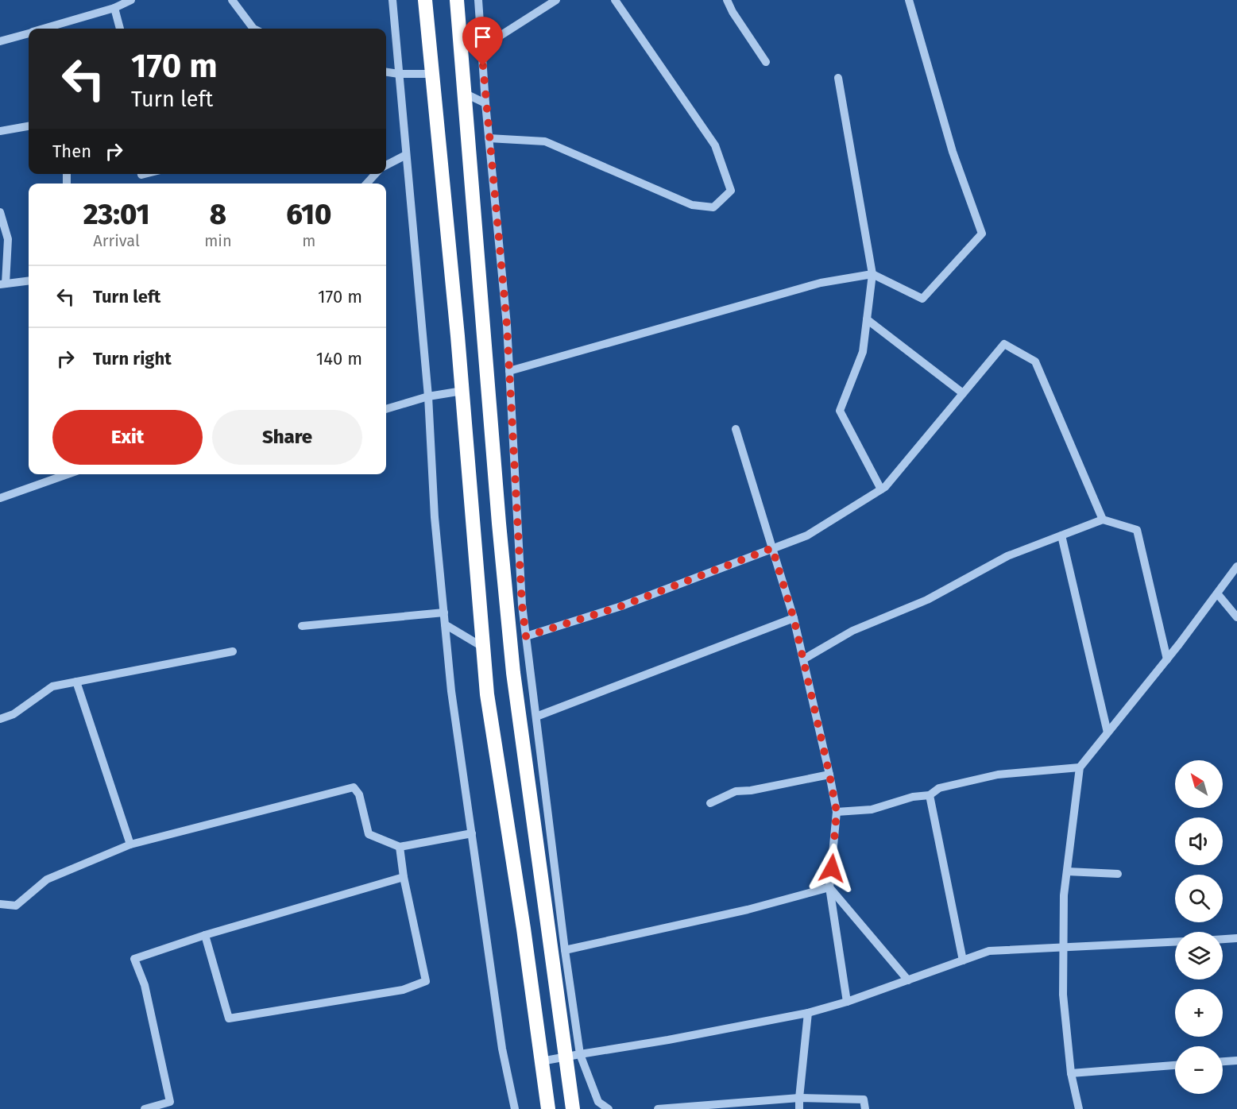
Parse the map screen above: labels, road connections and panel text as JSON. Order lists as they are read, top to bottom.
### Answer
{
  "north": "top left",
  "page": {
    "turn": ["170 m", "Turn left"],
    "then": "Then",
    "eta": [
      "23:01",
      "Arrival",
      "8",
      "min",
      "610",
      "m"
    ],
    "list": [
      {
        "name": "Turn left",
        "value": "170 m"
      },
      {
        "name": "Turn right",
        "value": "140 m"
      }
    ],
    "buttons": ["Exit", "Share"],
    "map_buttons": ["+", "−"]
  }
}
